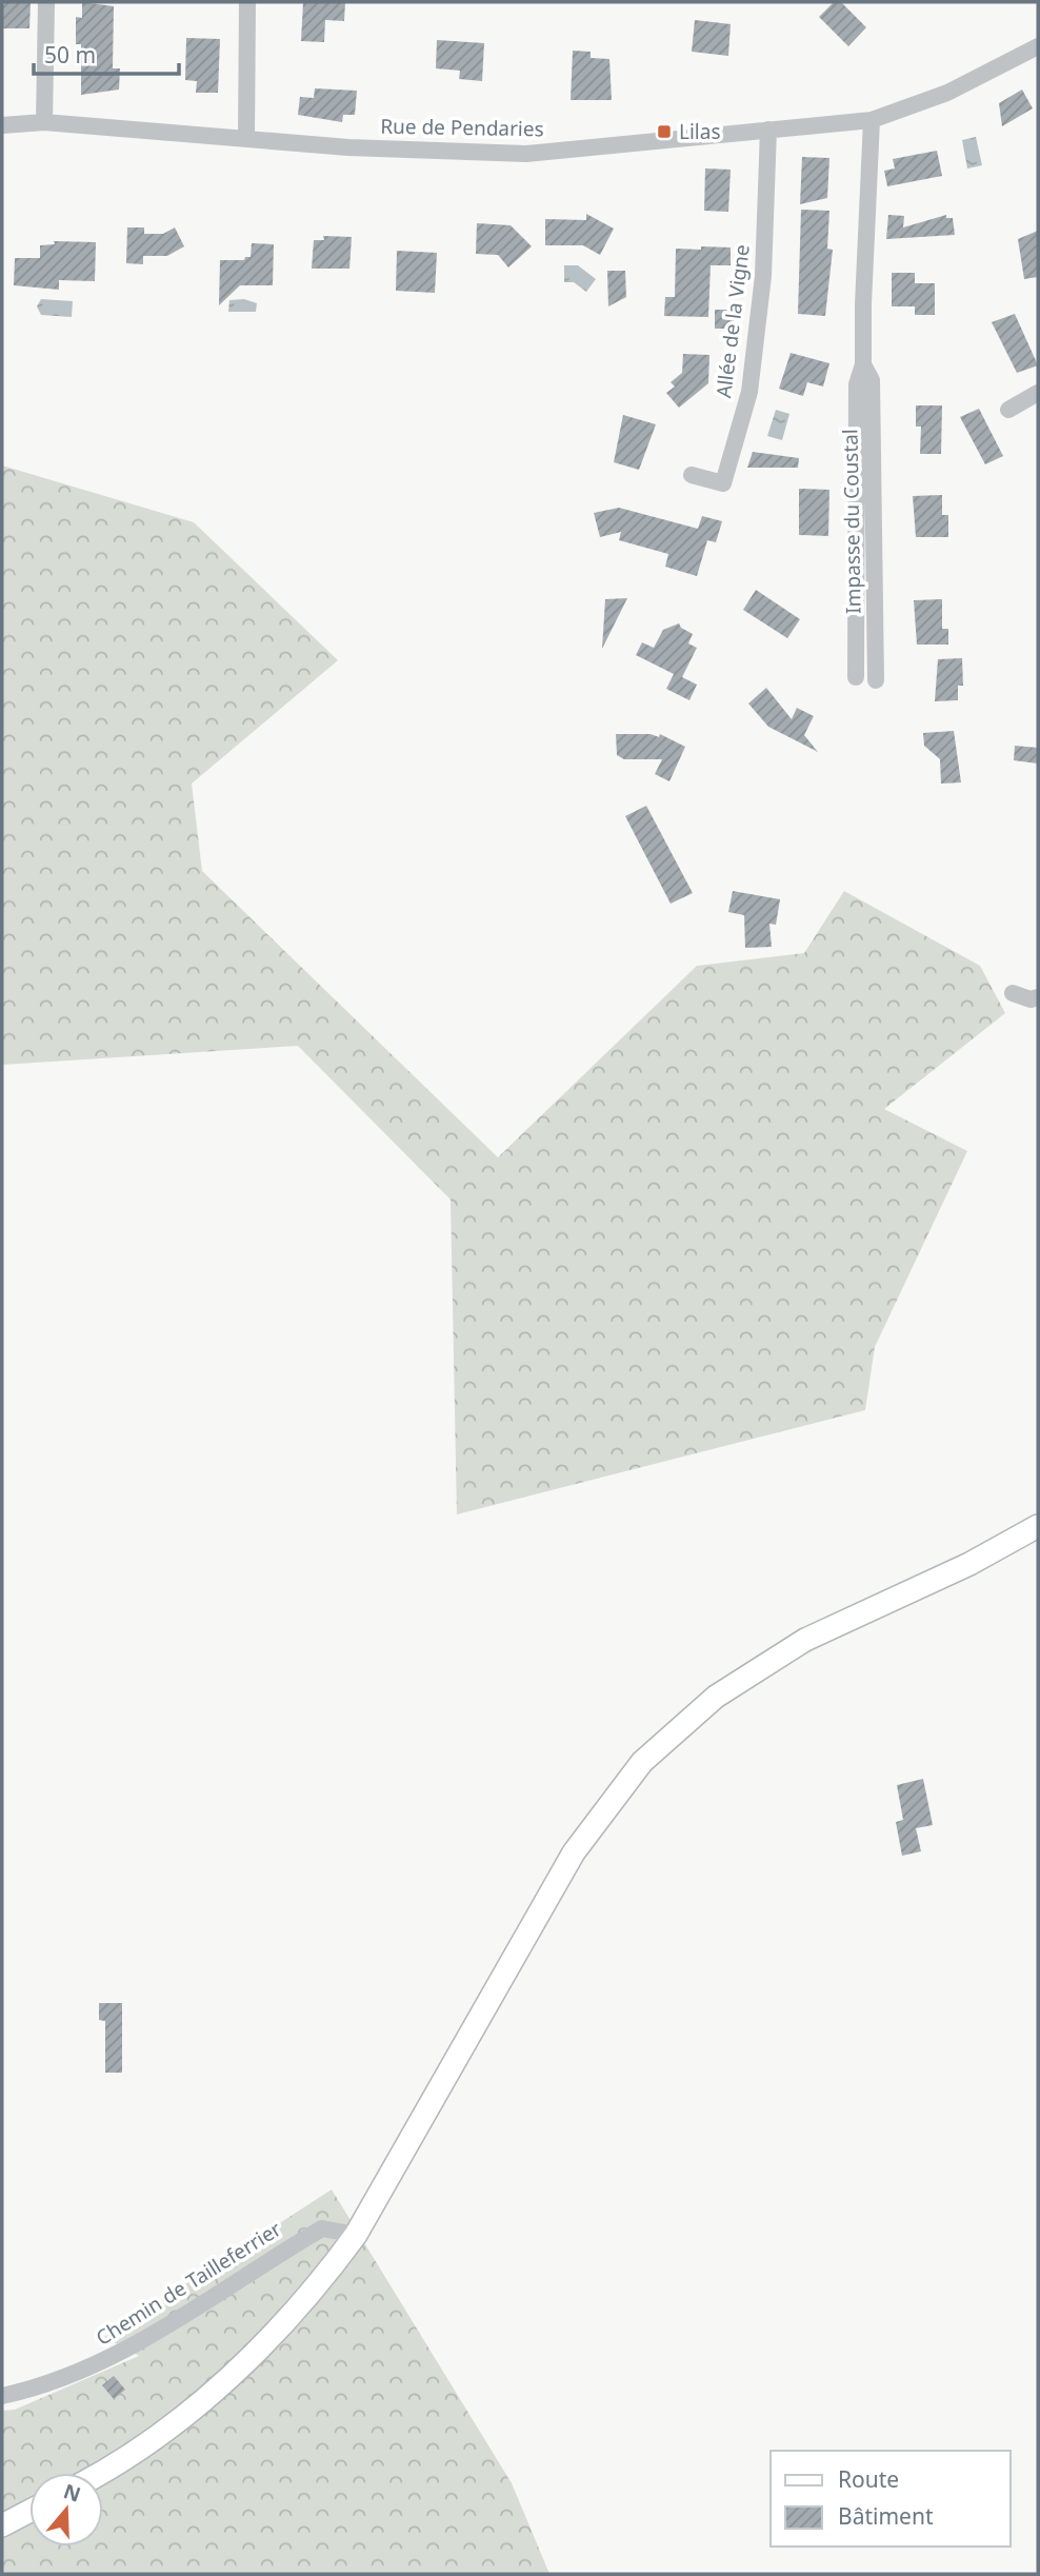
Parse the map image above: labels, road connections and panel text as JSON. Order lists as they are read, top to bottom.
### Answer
{
  "streets": {
    "street": [
      "Rue de Pendaries",
      "Allée de la Vigne",
      "Impasse du Coustal",
      "Chemin de Tailleferrier"
    ]
  },
  "crossings": [
    ["Rue de Pendaries", "Allée de la Vigne"],
    ["Rue de Pendaries", "Impasse du Coustal"]
  ],
  "places": {
    "transit": ["Lilas"]
  },
  "legend": ["Route", "Bâtiment"],
  "scale_bar": "50 m",
  "north": "top"
}
